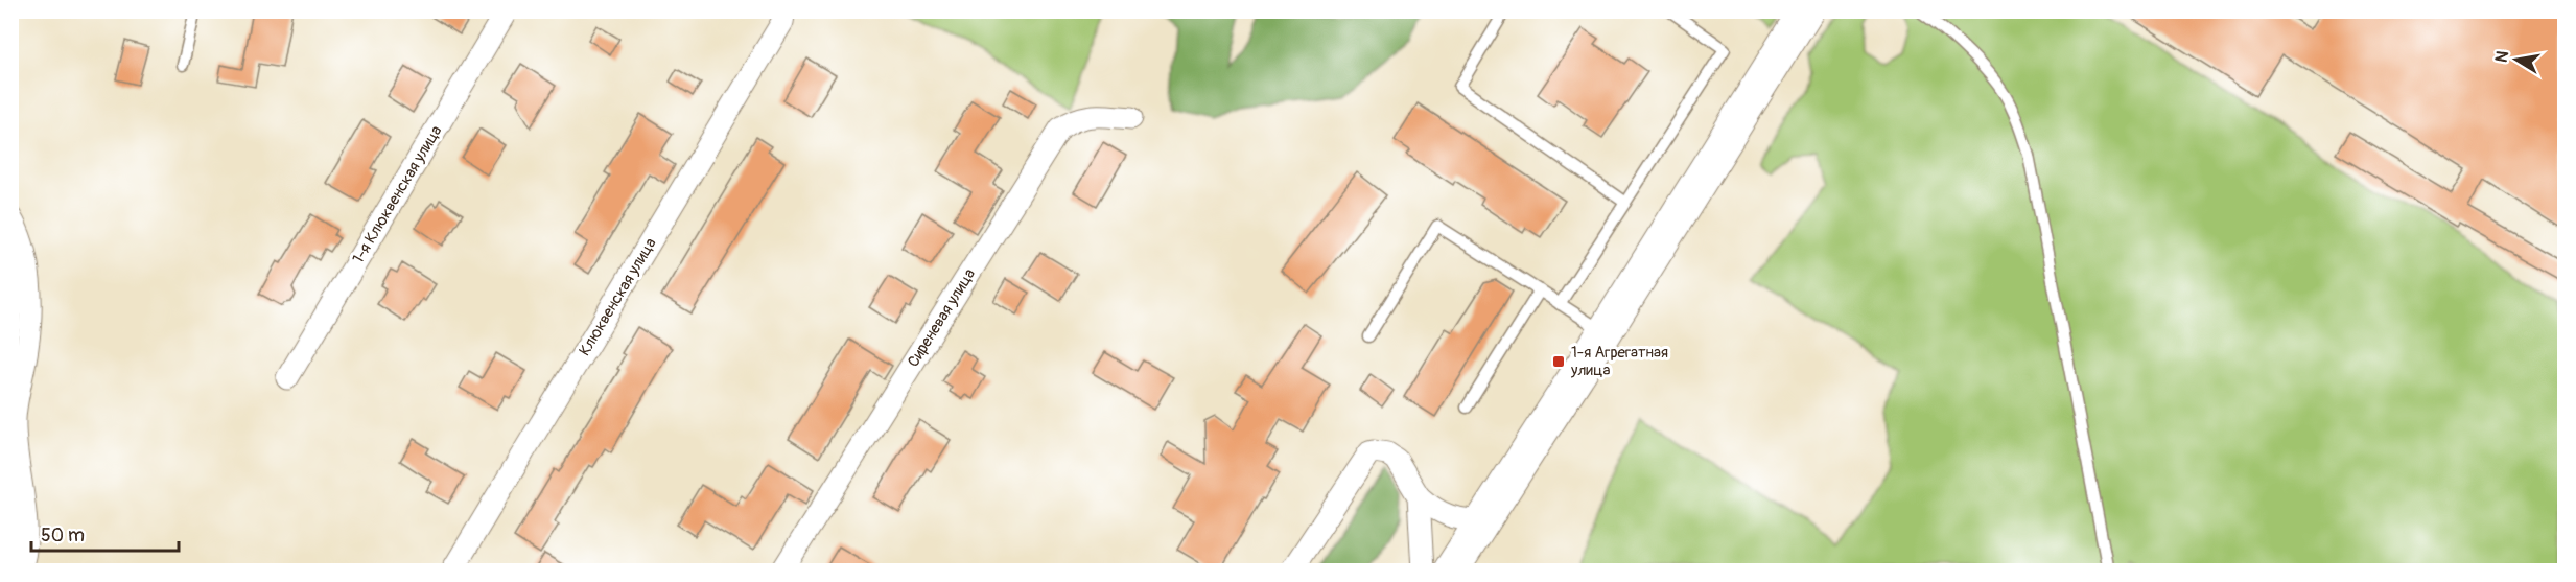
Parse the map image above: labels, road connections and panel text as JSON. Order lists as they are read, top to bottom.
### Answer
{
  "streets": {
    "street": ["1-я Клюквенская улица", "Клюквенская улица", "Сиреневая улица"]
  },
  "places": {
    "transit": ["1-я Агрегатная улица"]
  },
  "scale_bar": "50 m",
  "north": "left"
}
